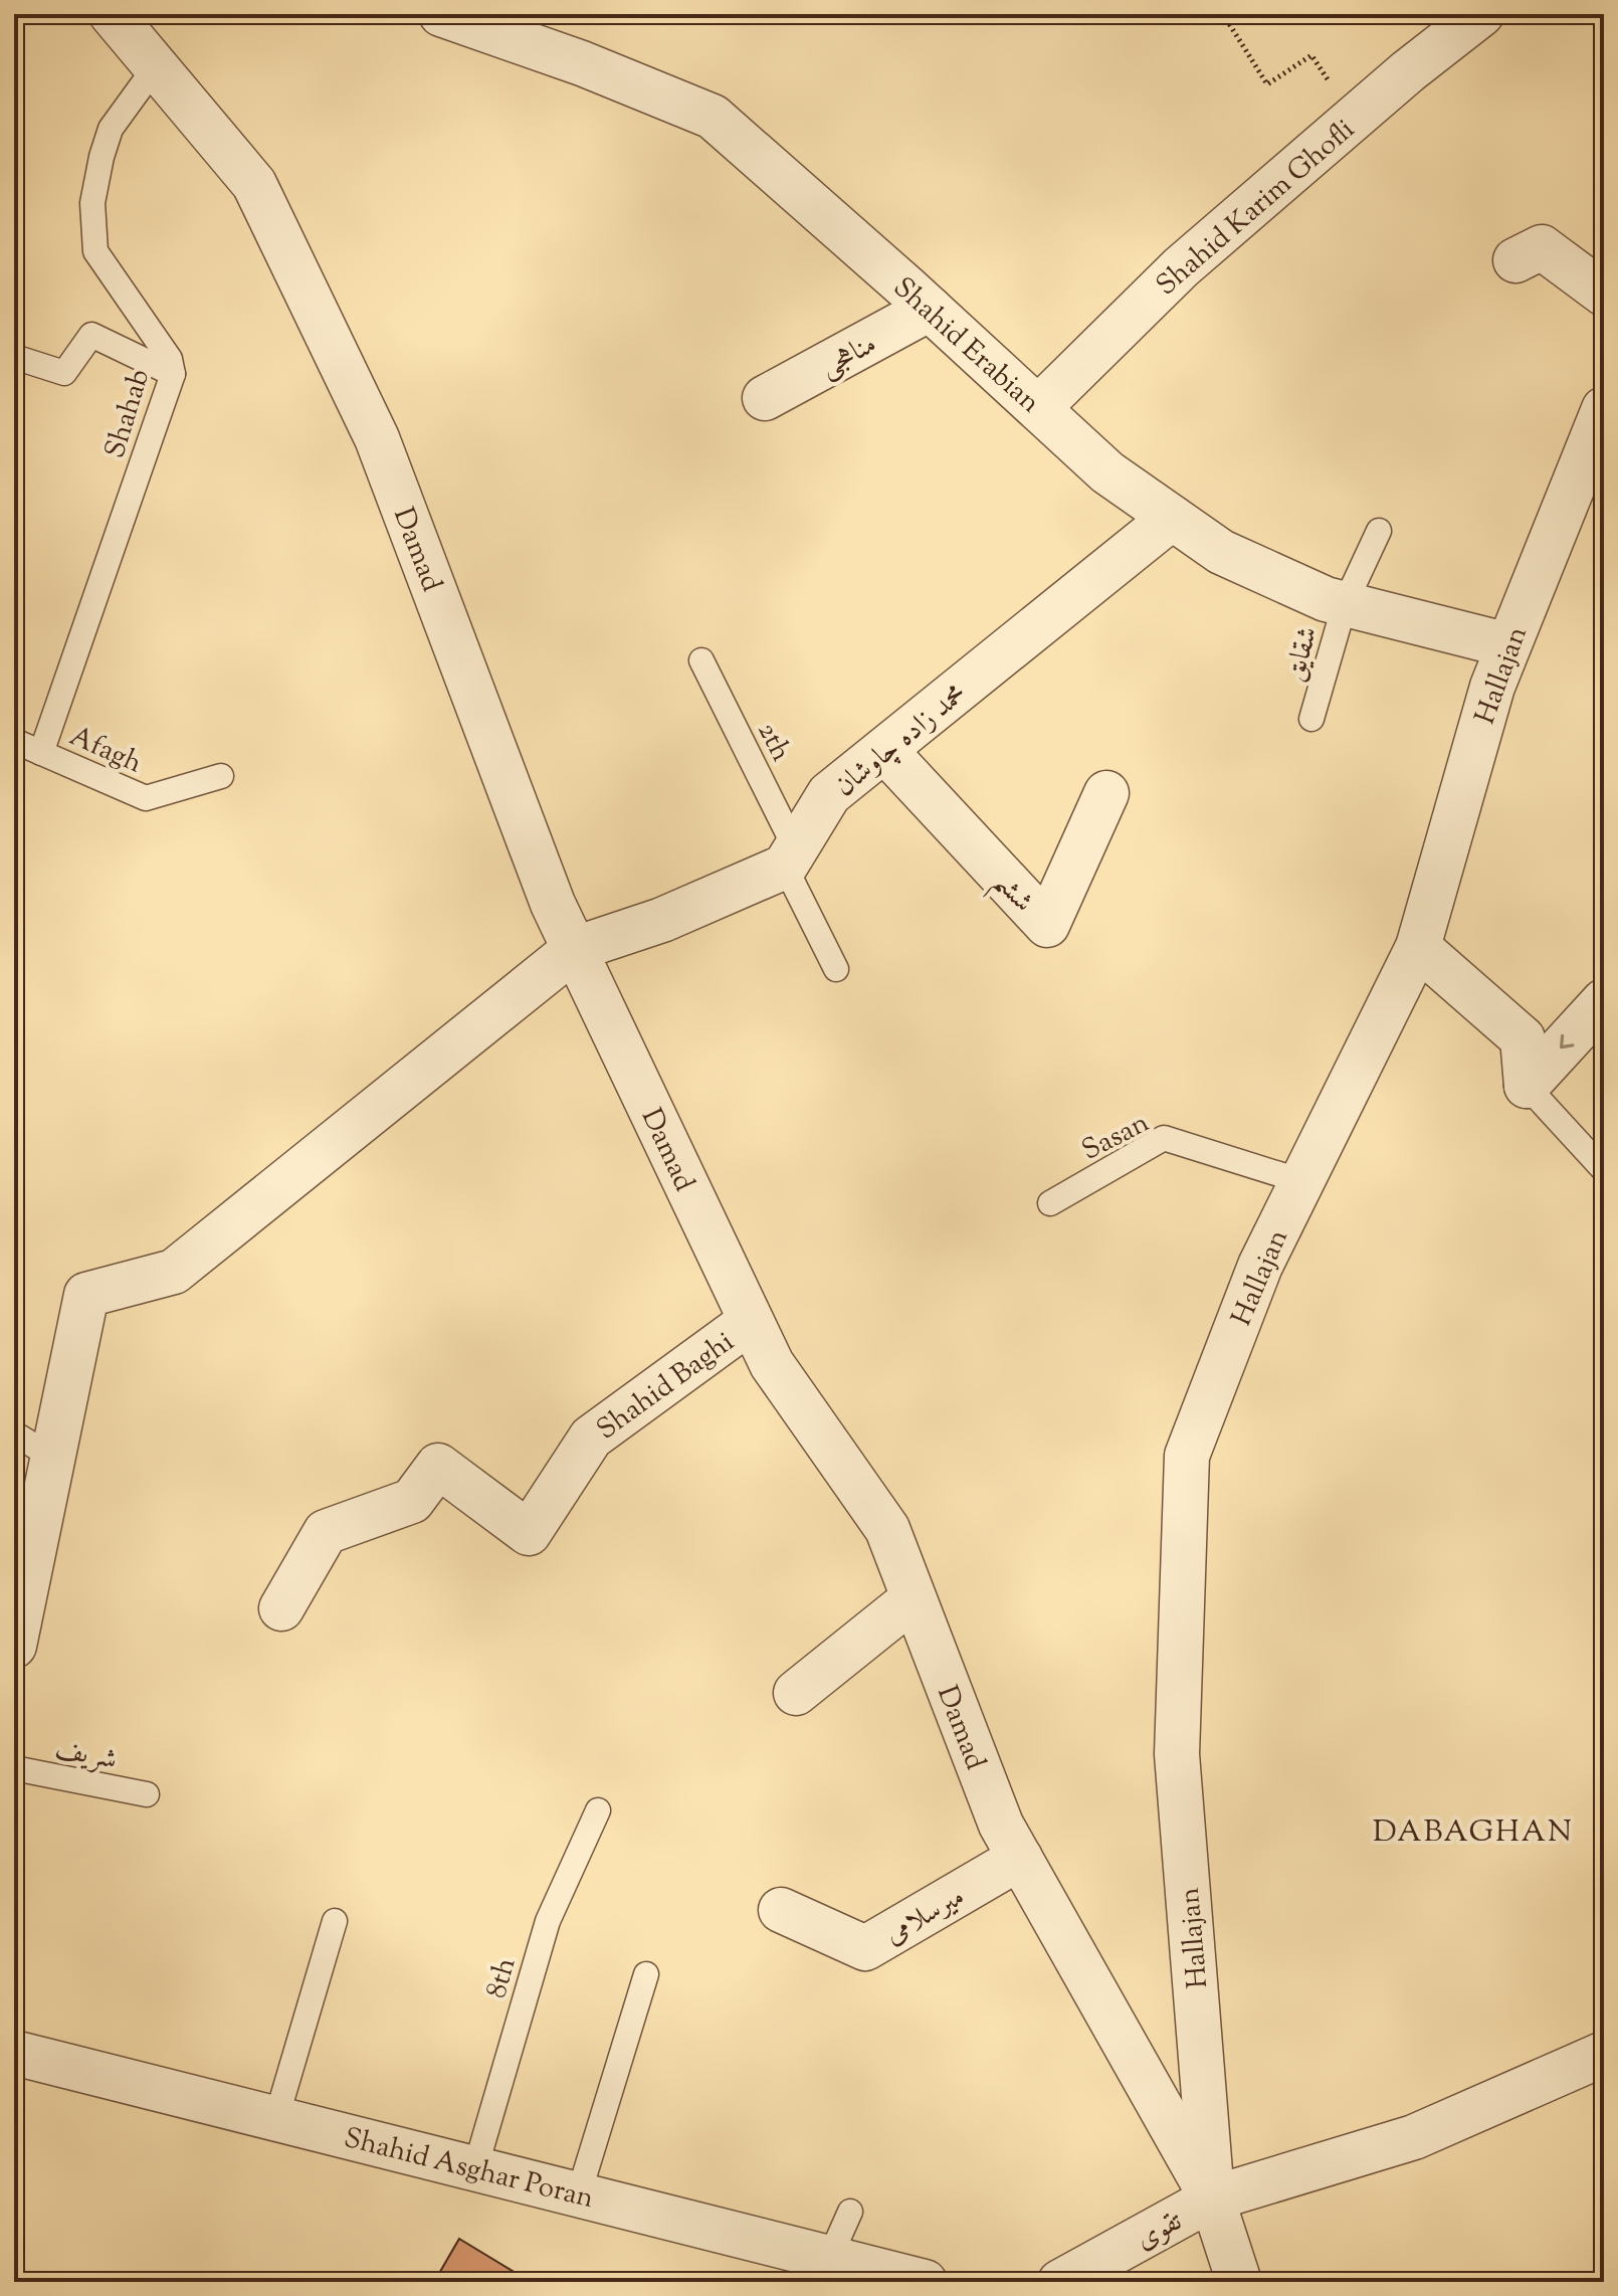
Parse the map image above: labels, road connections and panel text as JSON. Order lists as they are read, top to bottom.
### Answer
{
  "streets": {
    "street": [
      "Shahid Karim Ghofli",
      "Shahid Erabian",
      "مناهجی",
      "Damad",
      "Hallajan",
      "محمد زاده چاوشان",
      "ششم",
      "Shahid Baghi",
      "میرسلامی",
      "Shahid Asghar Poran",
      "تقوی"
    ],
    "lane": [
      "Shahab",
      "شقایق",
      "2th",
      "Afagh",
      "Sasan",
      "شریف",
      "8th"
    ]
  },
  "crossings": [
    ["Shahid Karim Ghofli", "Shahid Erabian"],
    ["Shahid Erabian", "مناهجی"],
    ["Shahid Erabian", "شقایق"],
    ["Shahid Erabian", "Hallajan"],
    ["Shahid Erabian", "محمد زاده چاوشان"],
    ["Shahab", "Damad"],
    ["Shahab", "Afagh"],
    ["Damad", "Hallajan"],
    ["Damad", "Shahid Baghi"],
    ["Damad", "میرسلامی"],
    ["Damad", "تقوی"],
    ["Hallajan", "Sasan"],
    ["Hallajan", "تقوی"],
    ["محمد زاده چاوشان", "2th"],
    ["محمد زاده چاوشان", "ششم"],
    ["8th", "Shahid Asghar Poran"]
  ],
  "districts": ["DABAGHAN"]
}
